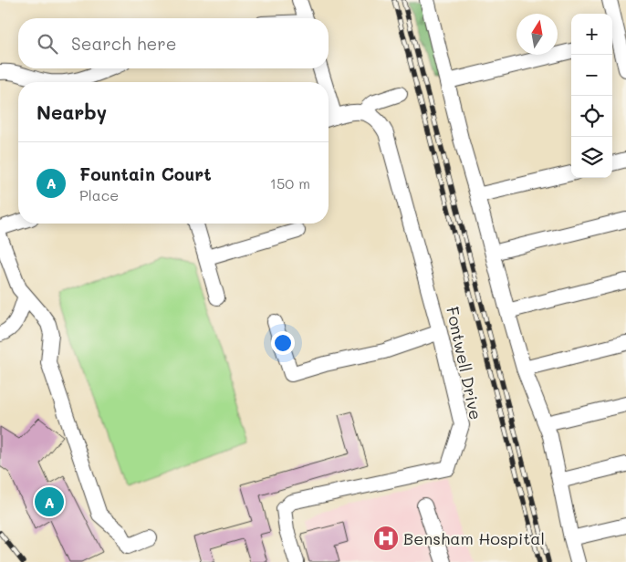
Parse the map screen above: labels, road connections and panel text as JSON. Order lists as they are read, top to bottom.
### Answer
{
  "streets": {
    "street": ["Fontwell Drive"]
  },
  "places": {
    "hospital": ["Bensham Hospital"]
  },
  "north": "top",
  "page": {
    "map_buttons": ["+", "−"],
    "search": "Search here",
    "heading": "Nearby",
    "list": [
      {
        "mark": "A",
        "name": "Fountain Court",
        "note": "Place",
        "value": "150 m"
      }
    ],
    "pins": "A"
  }
}
